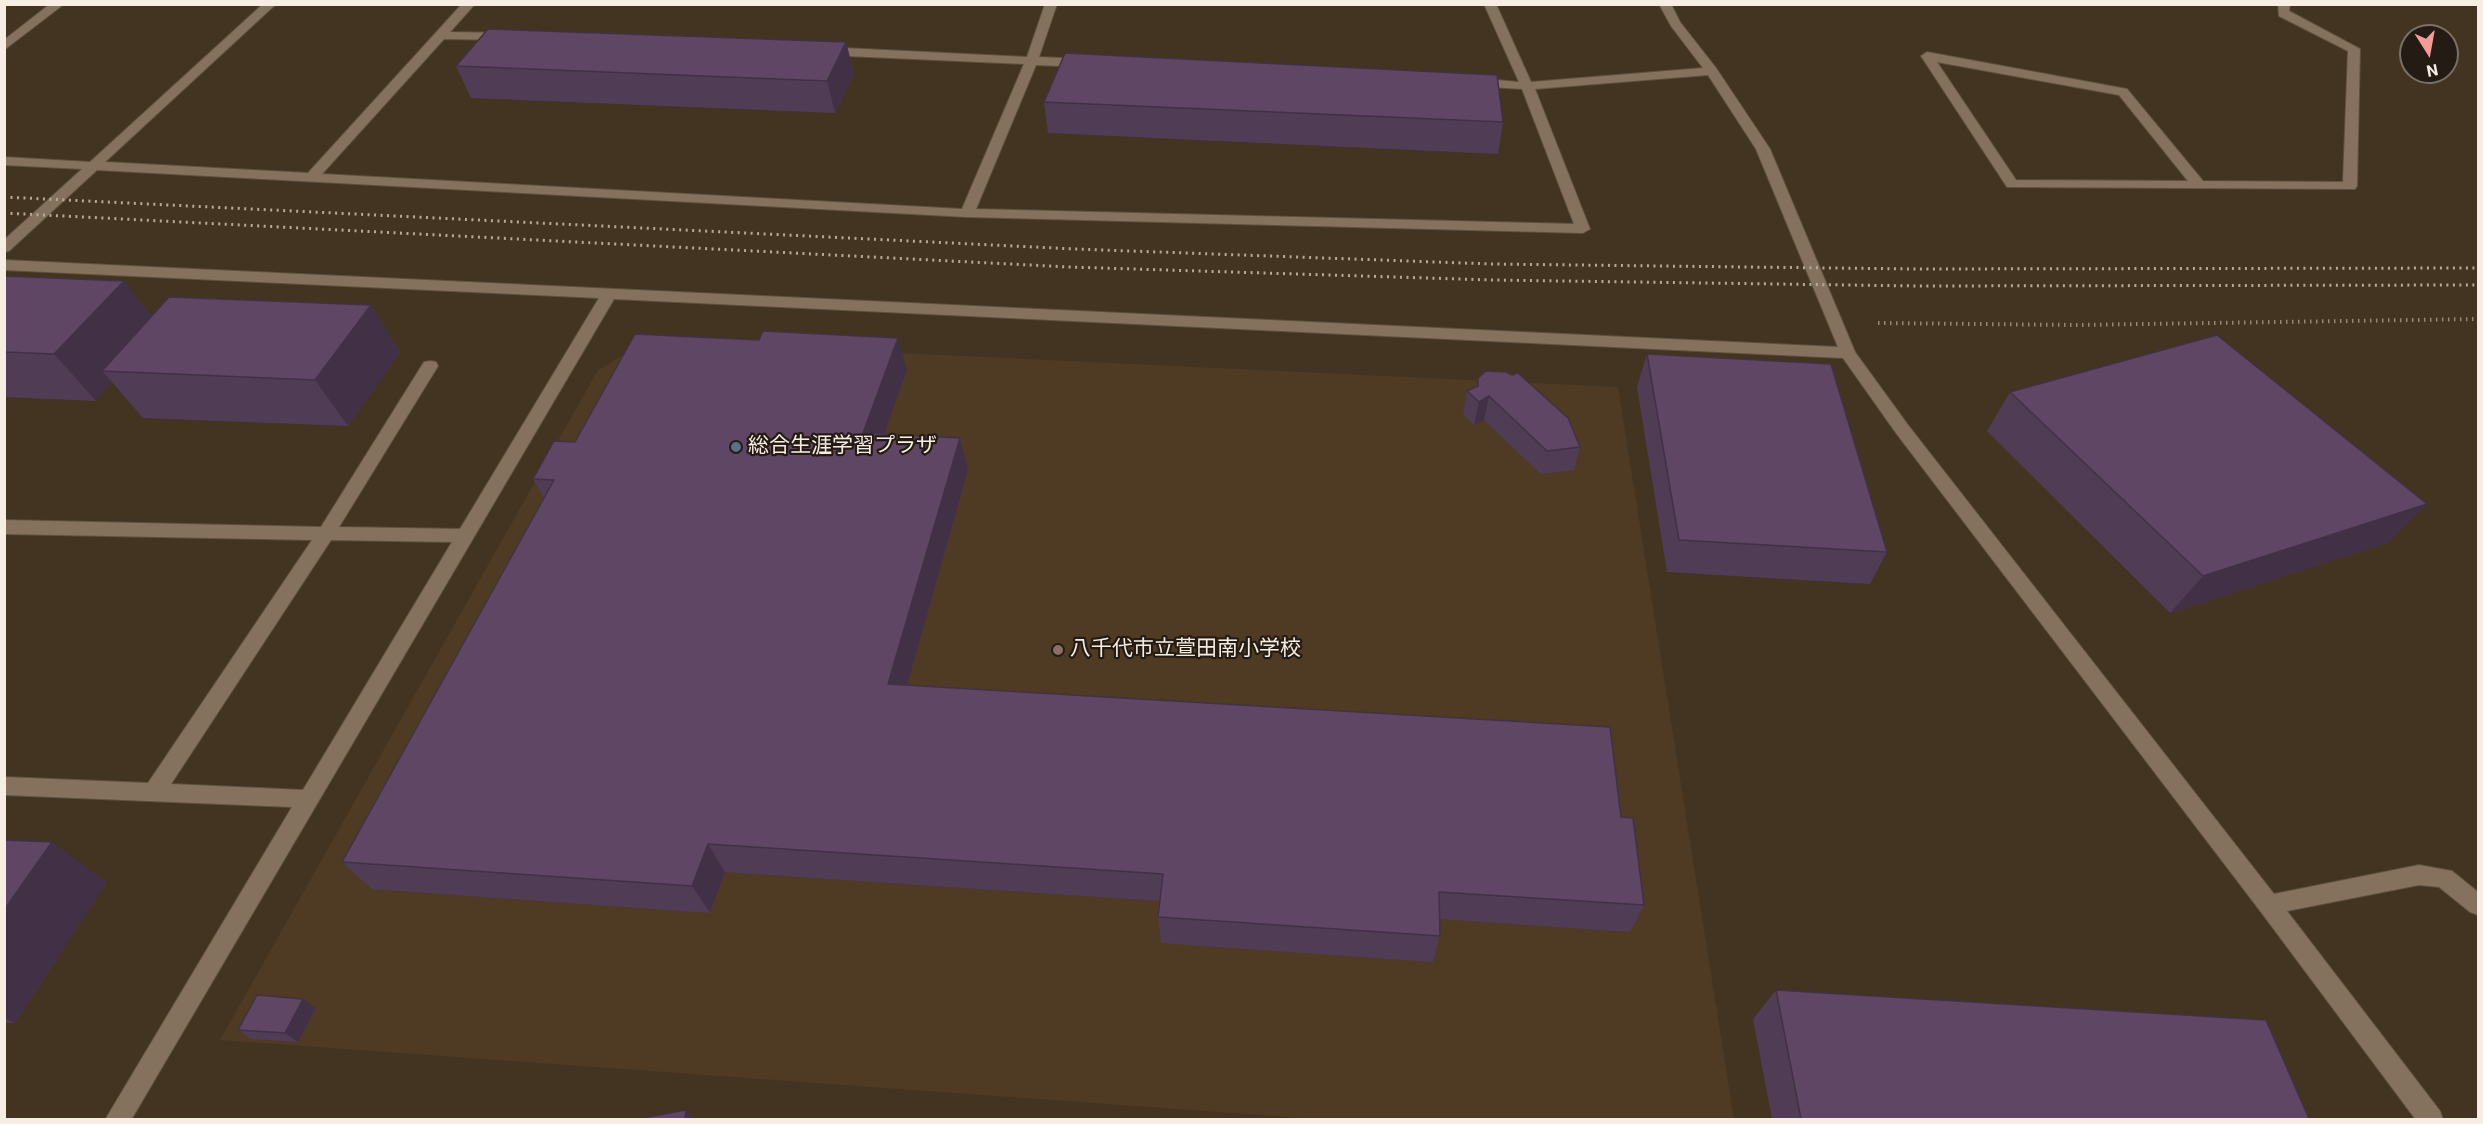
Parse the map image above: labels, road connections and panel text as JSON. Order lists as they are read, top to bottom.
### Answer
{
  "places": ["総合生涯学習プラザ", "八千代市立萱田南小学校"],
  "north": "bottom"
}
